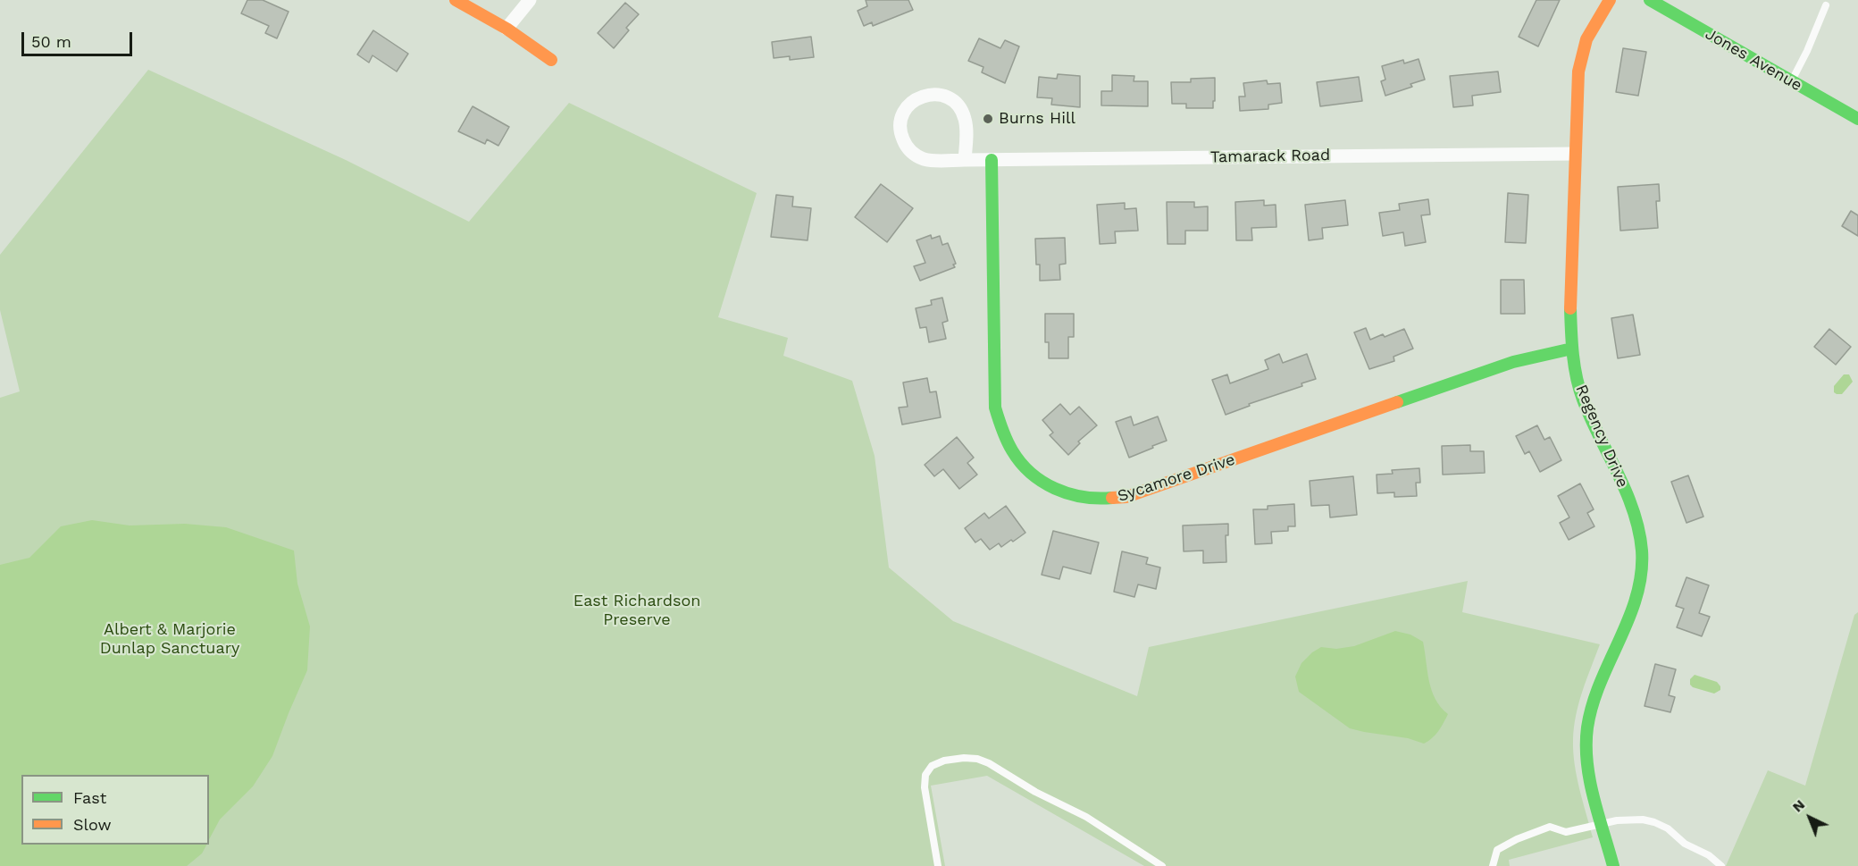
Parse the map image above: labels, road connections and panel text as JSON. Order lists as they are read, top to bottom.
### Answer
{
  "streets": {
    "street": [
      "Jones Avenue",
      "Tamarack Road",
      "Regency Drive",
      "Sycamore Drive"
    ]
  },
  "crossings": [
    ["Tamarack Road", "Regency Drive"],
    ["Tamarack Road", "Sycamore Drive"],
    ["Regency Drive", "Sycamore Drive"]
  ],
  "parks": ["East Richardson Preserve", "Albert & Marjorie Dunlap Sanctuary"],
  "places": ["Burns Hill"],
  "legend": ["Fast", "Slow"],
  "scale_bar": "50 m",
  "north": "top left"
}
